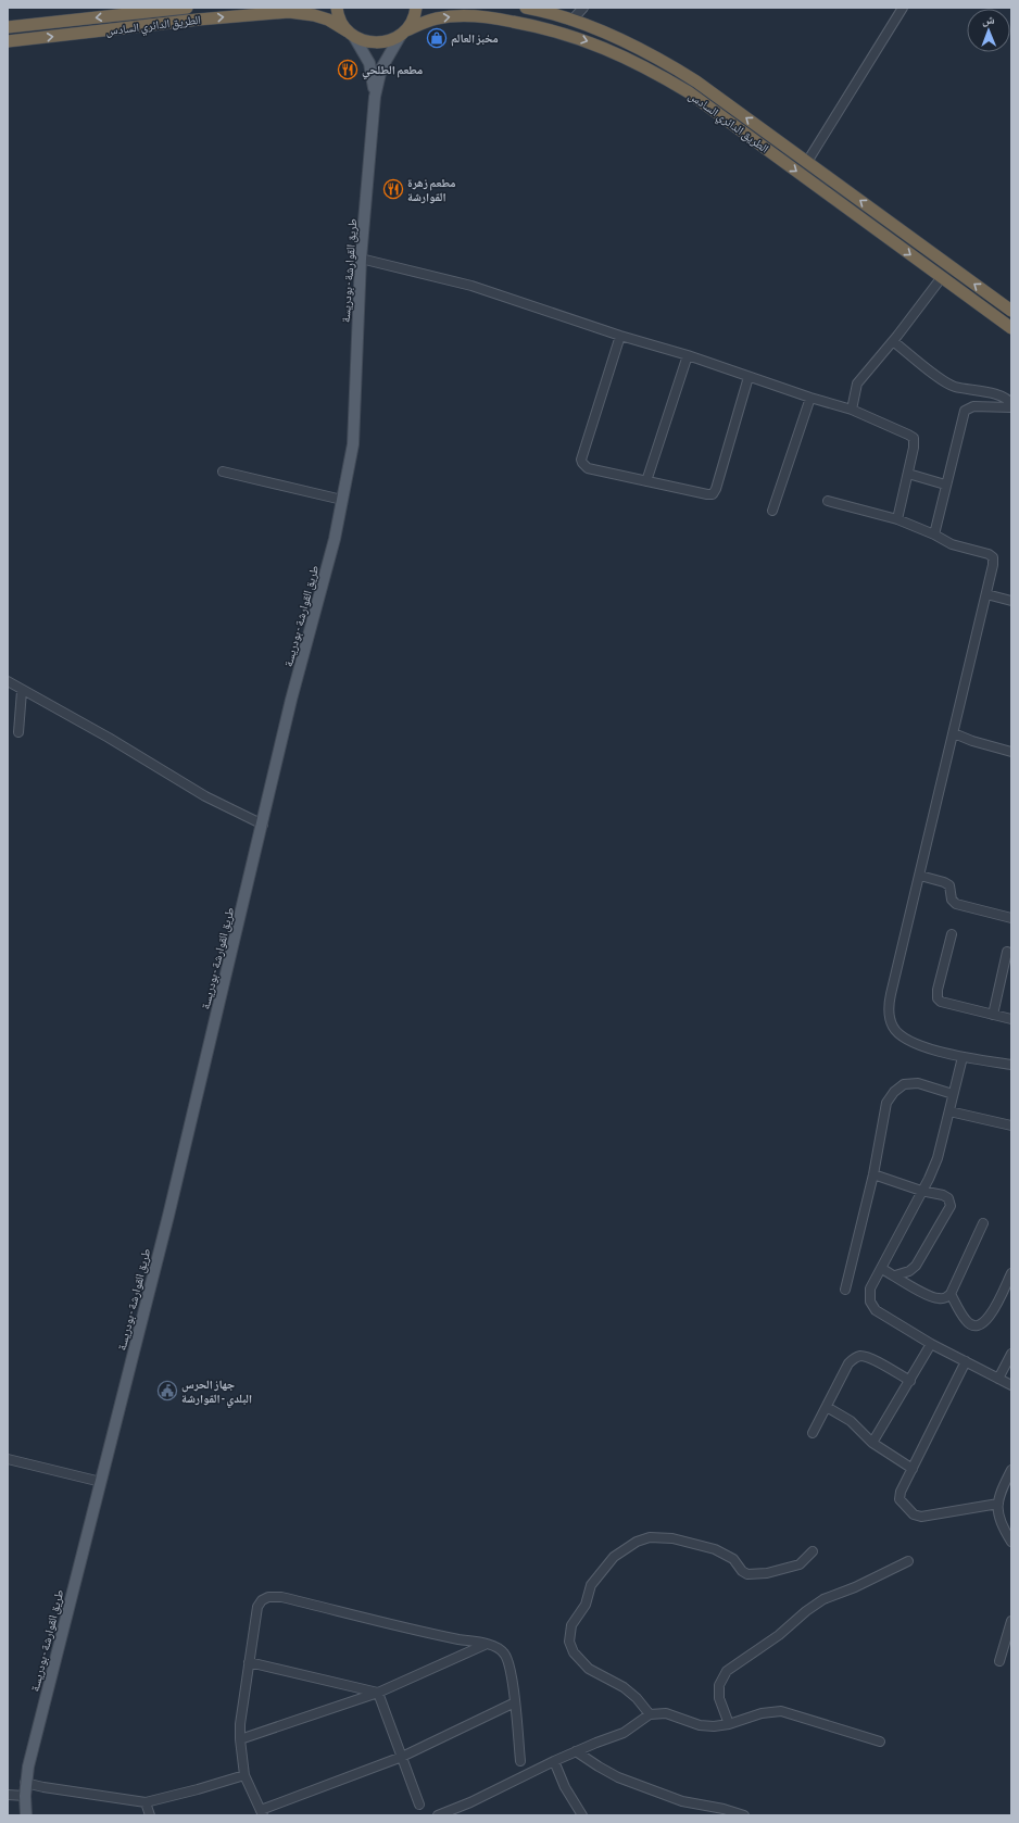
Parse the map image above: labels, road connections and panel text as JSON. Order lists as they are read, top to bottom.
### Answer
{
  "streets": {
    "highway": ["الطريق الدائري السادس"],
    "main road": ["طريق القوارشة - بودريسة"]
  },
  "places": {
    "shop": ["مخبز العالم"],
    "restaurant": ["مطعم الطلحي", "مطعم زهرة القوارشة"],
    "public building": ["جهاز الحرس البلدي - القوارشة"]
  },
  "north": "top"
}
